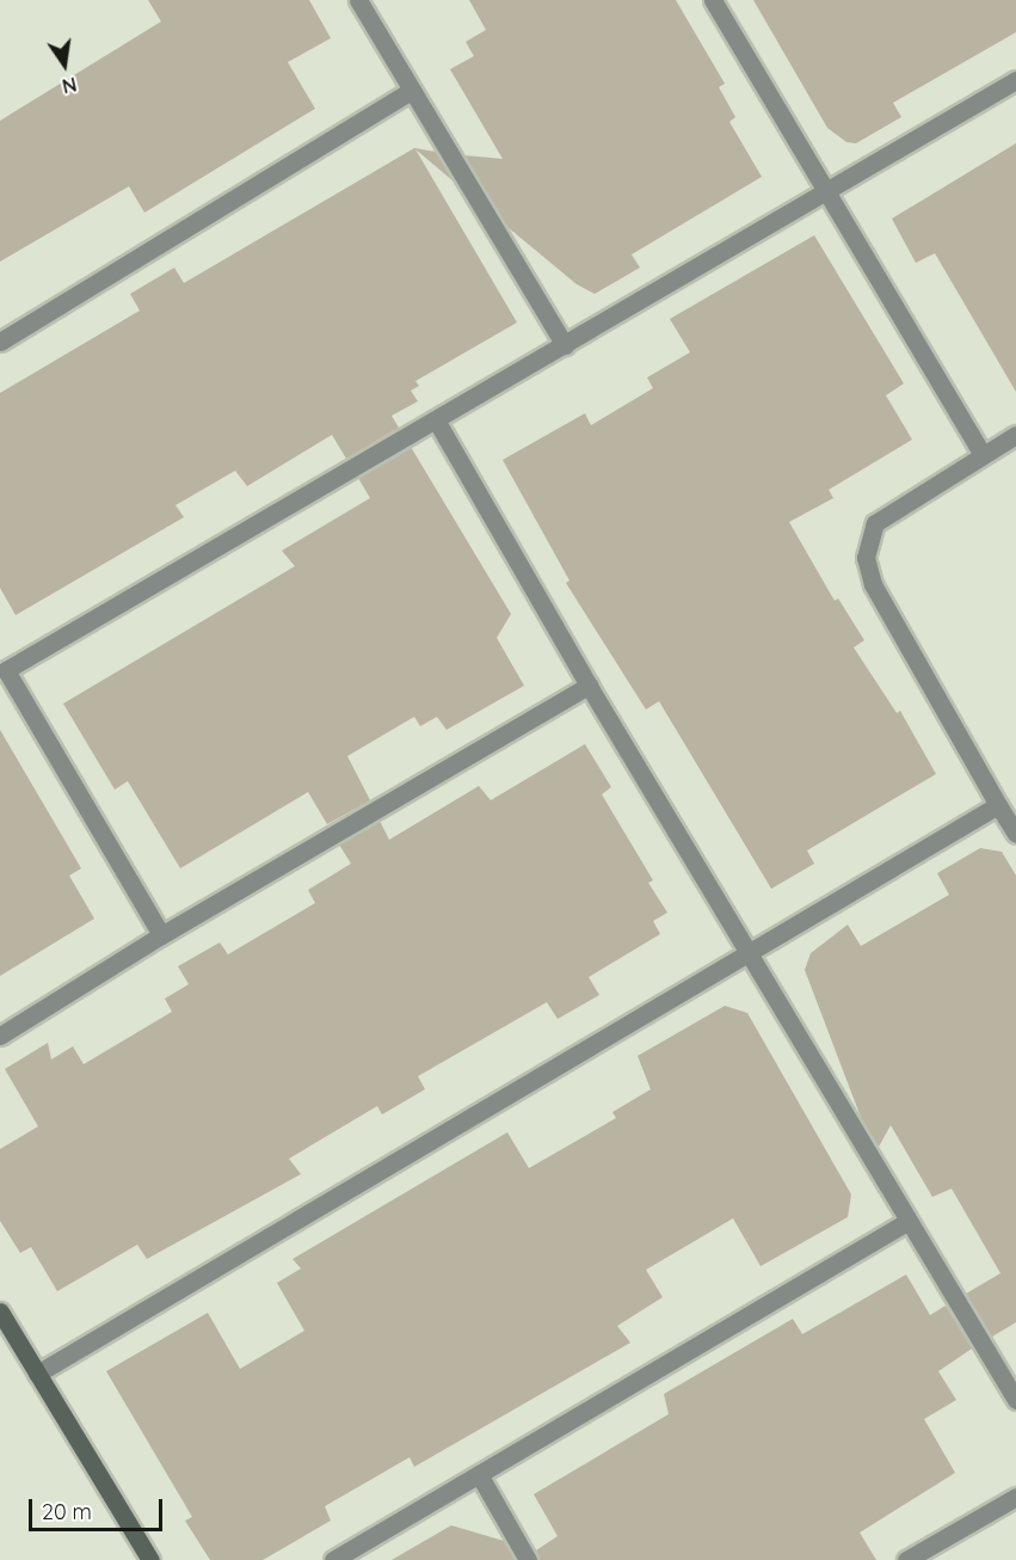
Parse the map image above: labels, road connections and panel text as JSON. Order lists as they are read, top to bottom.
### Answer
{
  "scale_bar": "20 m",
  "north": "bottom"
}
